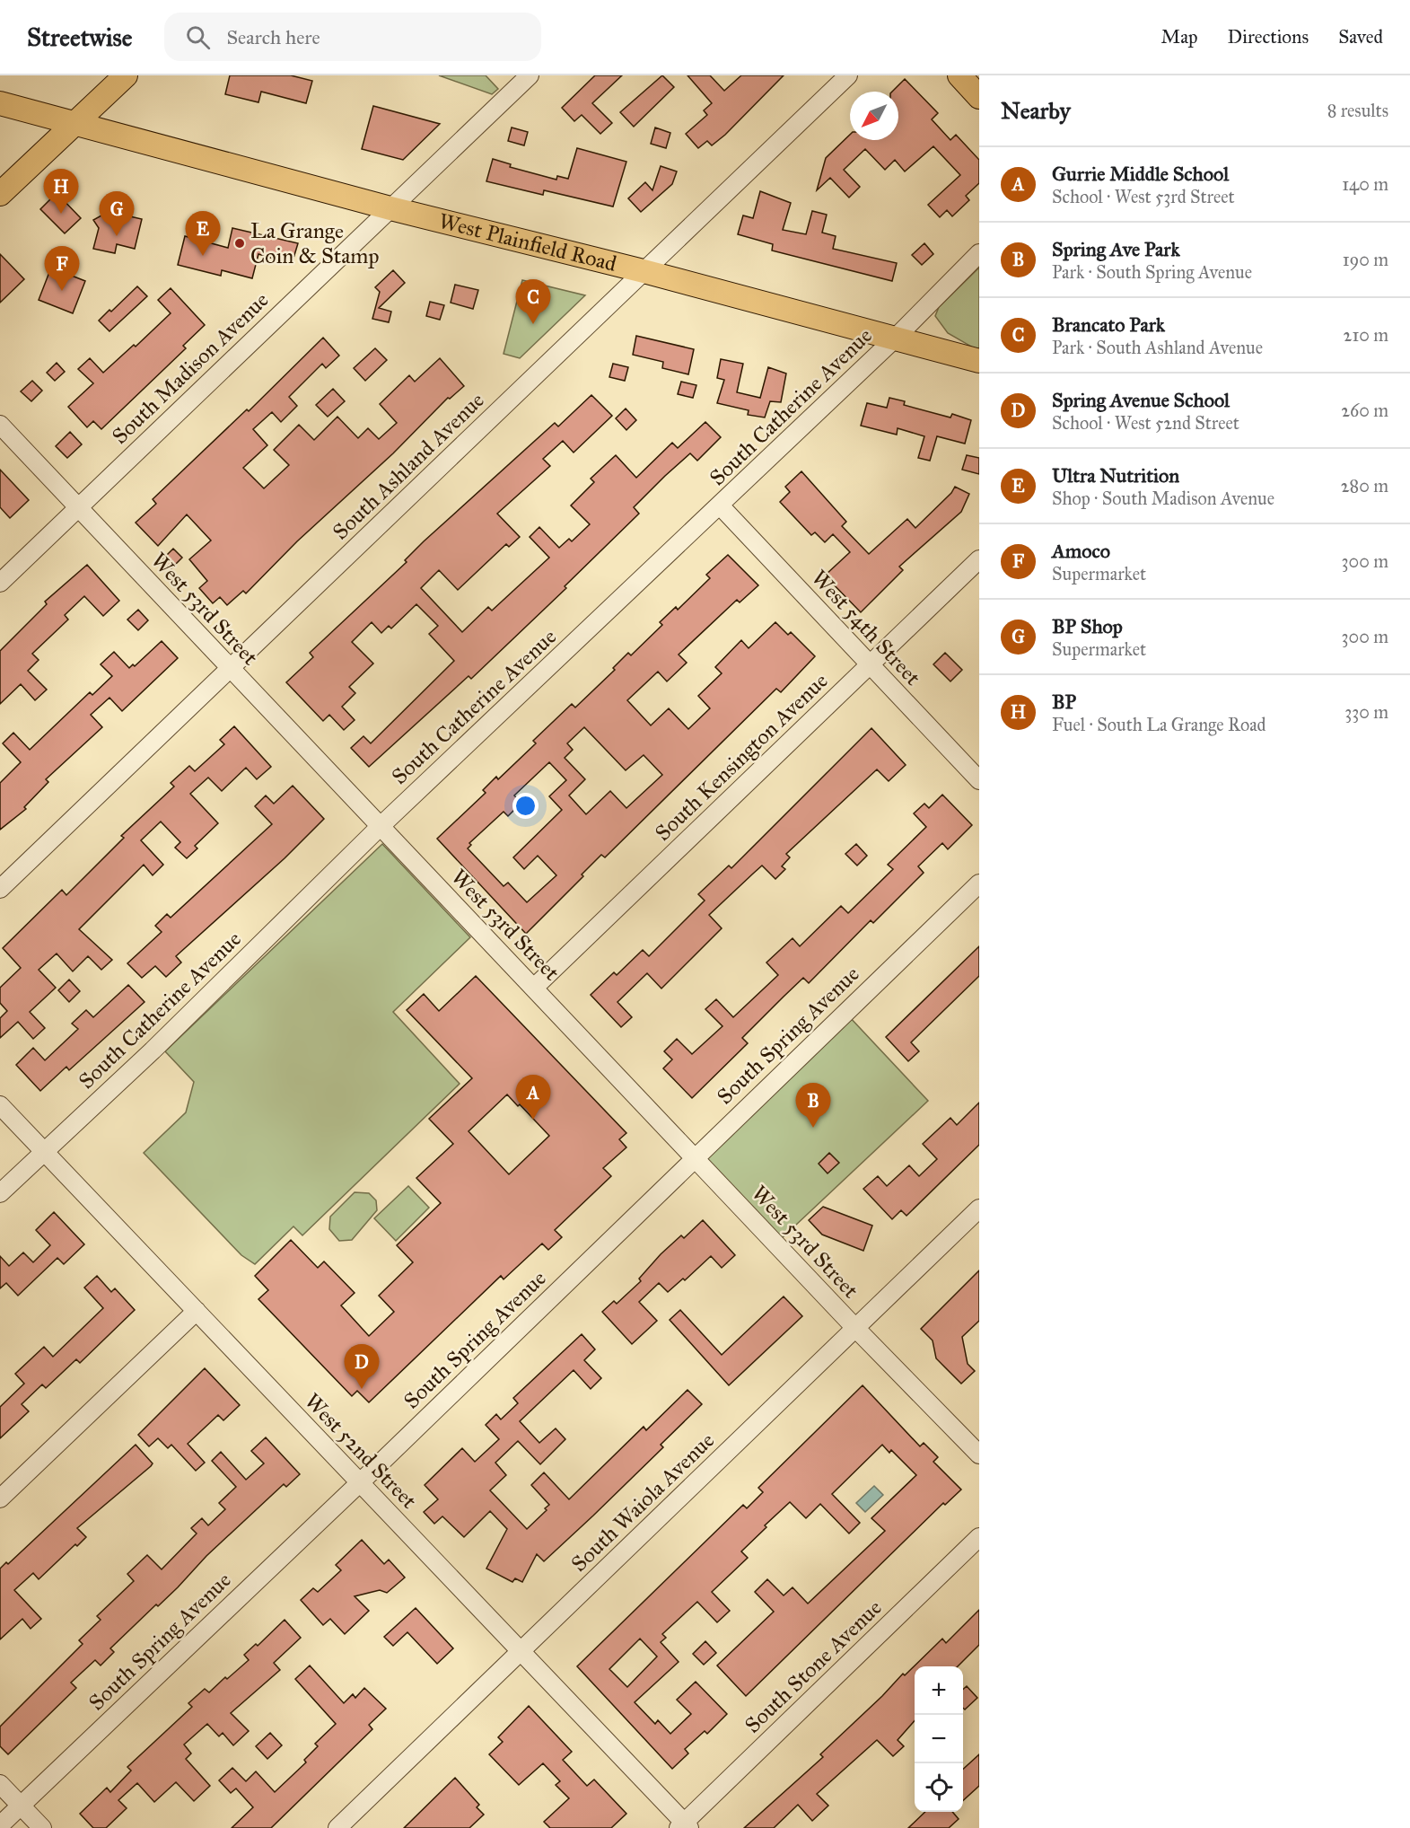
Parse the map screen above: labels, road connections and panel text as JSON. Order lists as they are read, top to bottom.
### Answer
{
  "streets": {
    "main road": ["West Plainfield Road"],
    "street": [
      "South Madison Avenue",
      "South Catherine Avenue",
      "South Ashland Avenue",
      "West 53rd Street",
      "West 54th Street",
      "South Kensington Avenue",
      "South Spring Avenue",
      "West 52nd Street",
      "South Waiola Avenue",
      "South Stone Avenue"
    ]
  },
  "crossings": [
    ["West Plainfield Road", "South Madison Avenue"],
    ["West Plainfield Road", "South Catherine Avenue"],
    ["West Plainfield Road", "South Ashland Avenue"],
    ["South Madison Avenue", "West 53rd Street"],
    ["South Catherine Avenue", "West 53rd Street"],
    ["South Catherine Avenue", "West 54th Street"],
    ["South Catherine Avenue", "West 52nd Street"],
    ["South Ashland Avenue", "West 53rd Street"],
    ["West 53rd Street", "South Kensington Avenue"],
    ["West 53rd Street", "South Spring Avenue"],
    ["West 53rd Street", "South Waiola Avenue"],
    ["West 54th Street", "South Kensington Avenue"],
    ["South Spring Avenue", "West 52nd Street"],
    ["West 52nd Street", "South Waiola Avenue"],
    ["West 52nd Street", "South Stone Avenue"]
  ],
  "places": ["La Grange Coin & Stamp"],
  "north": "bottom left",
  "page": {
    "header": "Streetwise",
    "search": "Search here",
    "nav": ["Map", "Directions", "Saved"],
    "heading": ["Nearby", "8 results"],
    "list": [
      {
        "mark": "A",
        "name": "Gurrie Middle School",
        "note": "School · West 53rd Street",
        "value": "140 m"
      },
      {
        "mark": "B",
        "name": "Spring Ave Park",
        "note": "Park · South Spring Avenue",
        "value": "190 m"
      },
      {
        "mark": "C",
        "name": "Brancato Park",
        "note": "Park · South Ashland Avenue",
        "value": "210 m"
      },
      {
        "mark": "D",
        "name": "Spring Avenue School",
        "note": "School · West 52nd Street",
        "value": "260 m"
      },
      {
        "mark": "E",
        "name": "Ultra Nutrition",
        "note": "Shop · South Madison Avenue",
        "value": "280 m"
      },
      {
        "mark": "F",
        "name": "Amoco",
        "note": "Supermarket",
        "value": "300 m"
      },
      {
        "mark": "G",
        "name": "BP Shop",
        "note": "Supermarket",
        "value": "300 m"
      },
      {
        "mark": "H",
        "name": "BP",
        "note": "Fuel · South La Grange Road",
        "value": "330 m"
      }
    ],
    "pins": [
      "H",
      "G",
      "E",
      "F",
      "C",
      "A",
      "B",
      "D"
    ],
    "map_buttons": ["+", "−"]
  }
}
